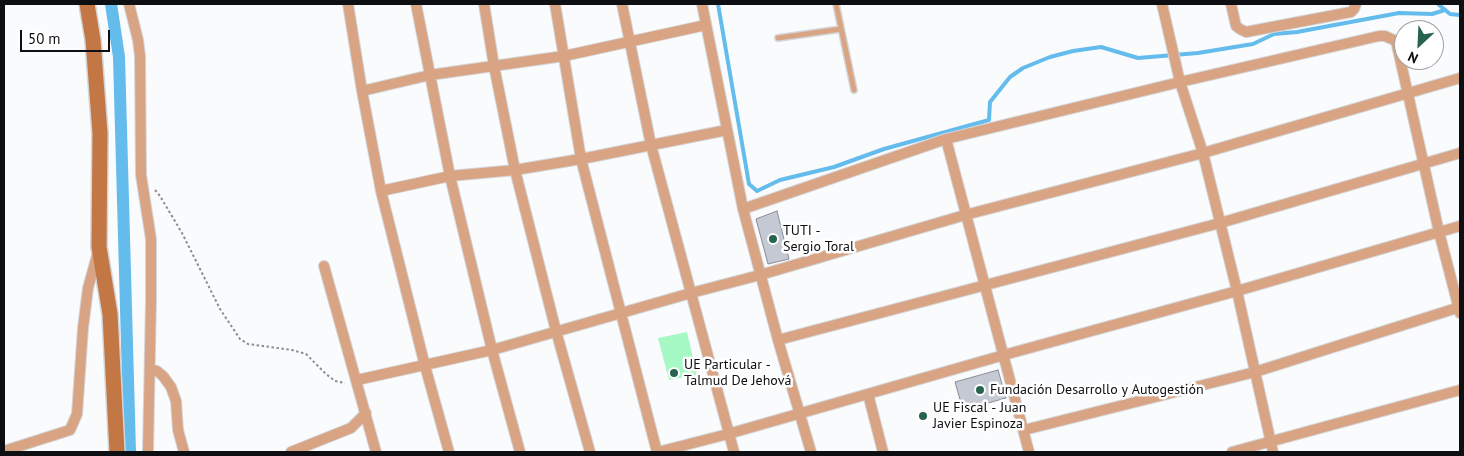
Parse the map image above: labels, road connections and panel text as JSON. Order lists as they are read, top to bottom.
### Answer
{
  "places": [
    "TUTI - Sergio Toral",
    "UE Particular - Talmud De Jehová",
    "Fundación Desarrollo y Autogestión",
    "UE Fiscal - Juan Javier Espinoza"
  ],
  "scale_bar": "50 m",
  "north": "bottom left"
}
